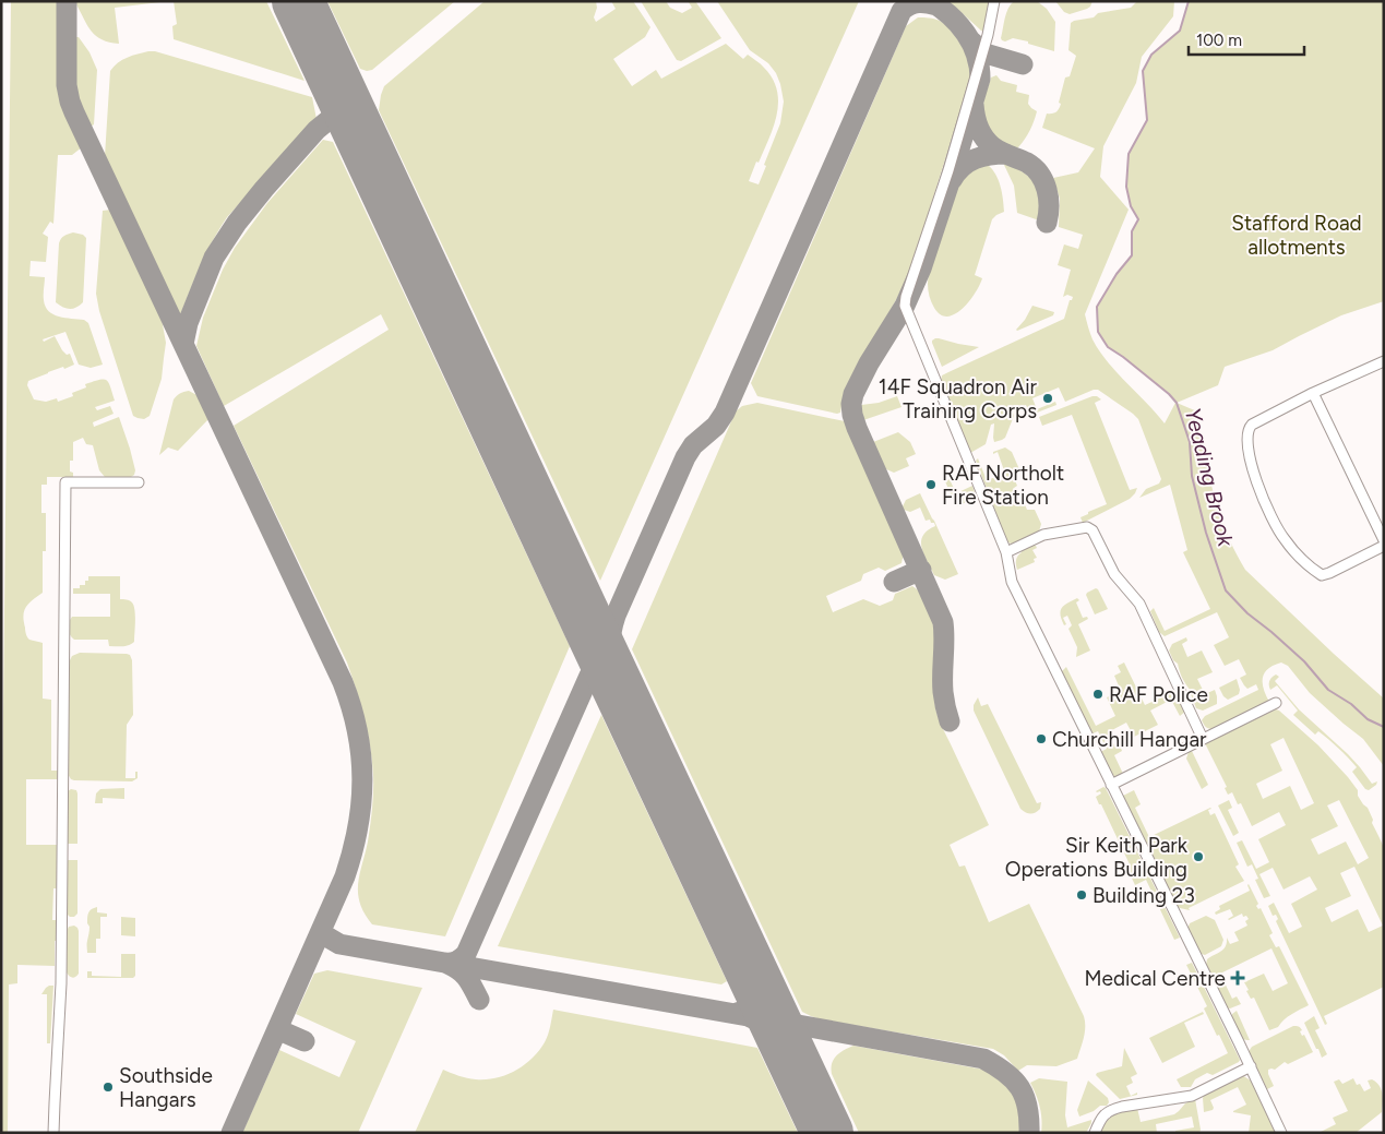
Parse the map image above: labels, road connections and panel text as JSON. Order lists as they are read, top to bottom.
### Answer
{
  "water": ["Yeading Brook"],
  "parks": ["Stafford Road allotments"],
  "places": {
    "other": [
      "14F Squadron Air Training Corps",
      "RAF Northolt Fire Station",
      "RAF Police",
      "Churchill Hangar",
      "Sir Keith Park Operations Building",
      "Building 23",
      "Southside Hangars"
    ],
    "health": ["Medical Centre"]
  },
  "scale_bar": "100 m"
}
